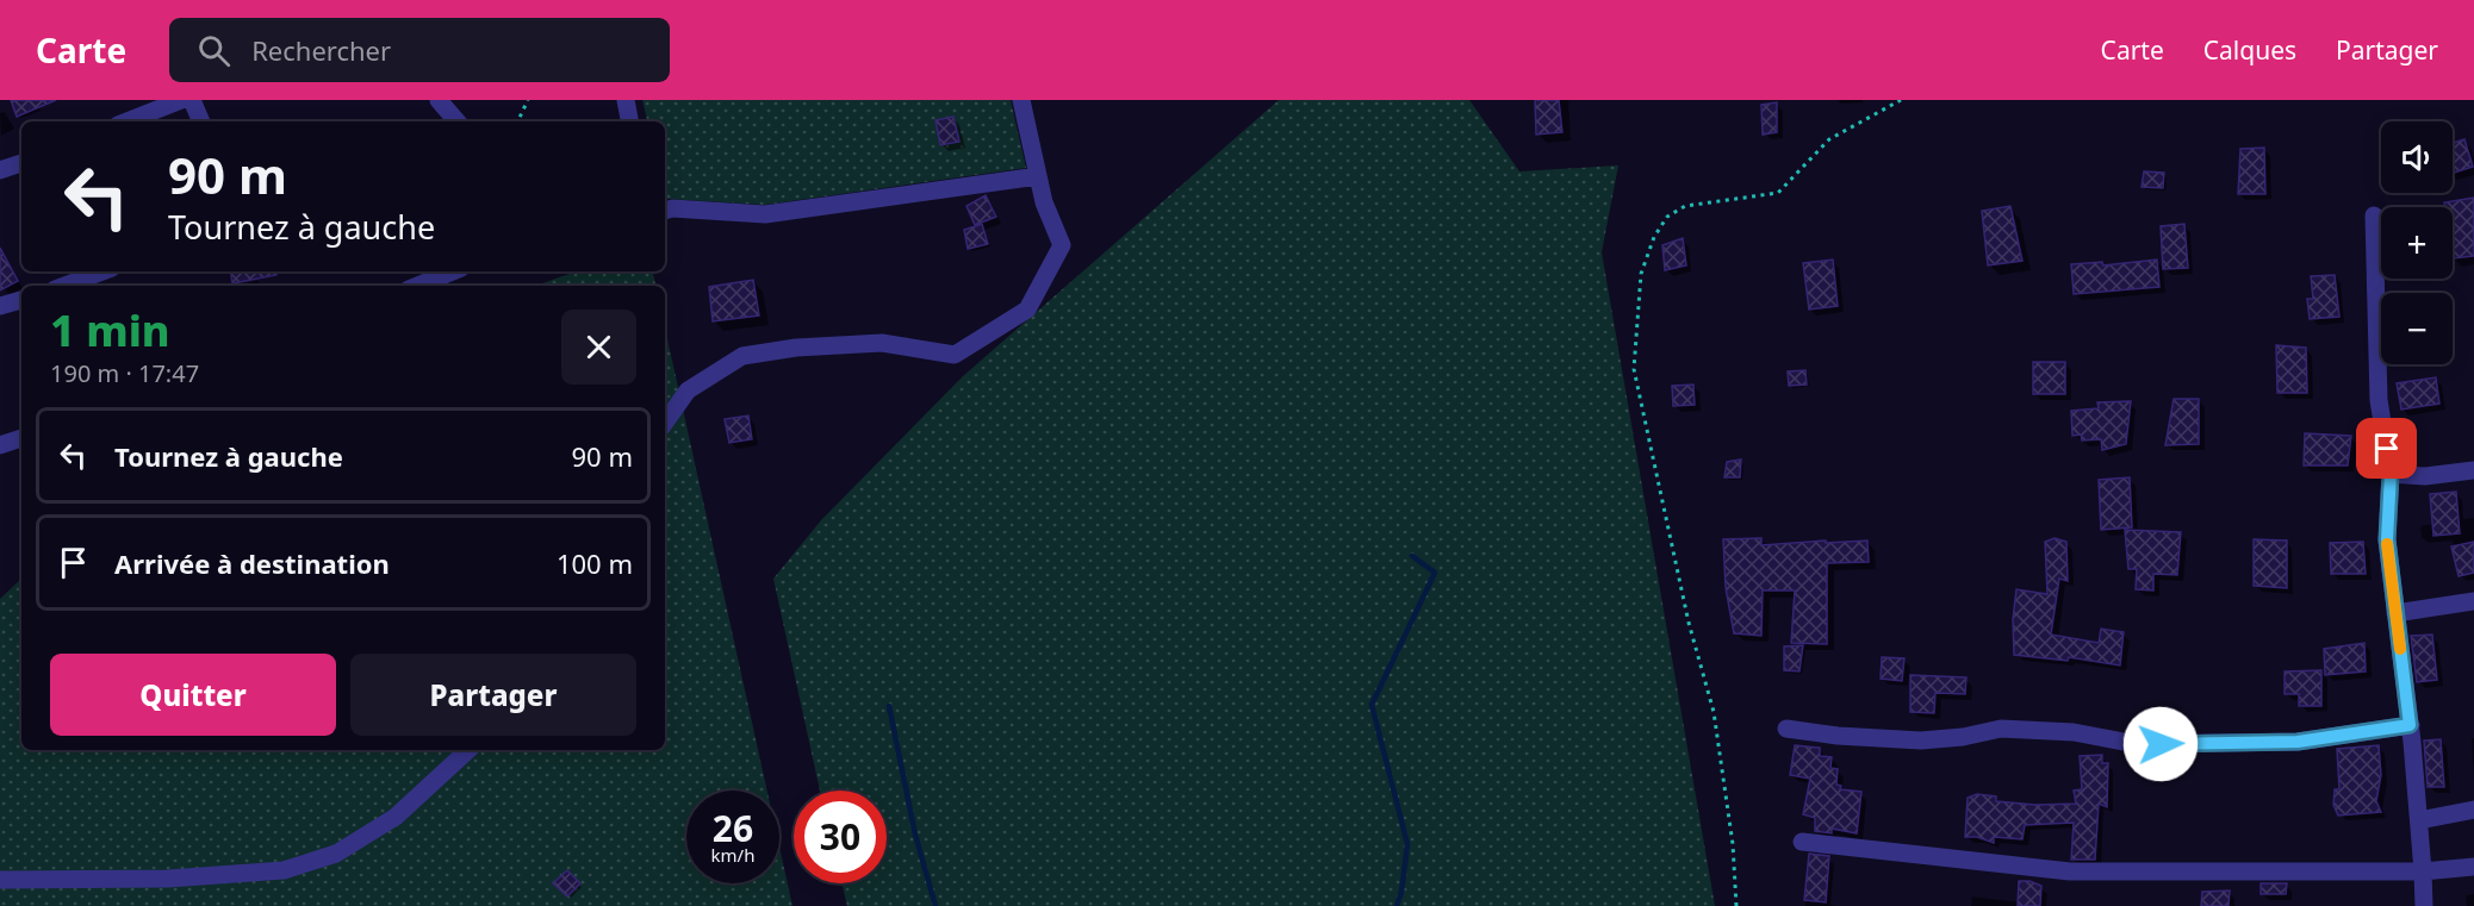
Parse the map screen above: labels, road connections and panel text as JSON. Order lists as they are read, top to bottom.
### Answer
{
  "page": {
    "header": "Carte",
    "search": "Rechercher",
    "nav": ["Carte", "Calques", "Partager"],
    "map_buttons": ["+", "−"],
    "turn": ["90 m", "Tournez à gauche"],
    "heading": ["1 min", "190 m · 17:47"],
    "list": [
      {
        "name": "Tournez à gauche",
        "value": "90 m"
      },
      {
        "name": "Arrivée à destination",
        "value": "100 m"
      }
    ],
    "buttons": ["Quitter", "Partager"],
    "speed": "26 km/h",
    "limit": "30"
  }
}
